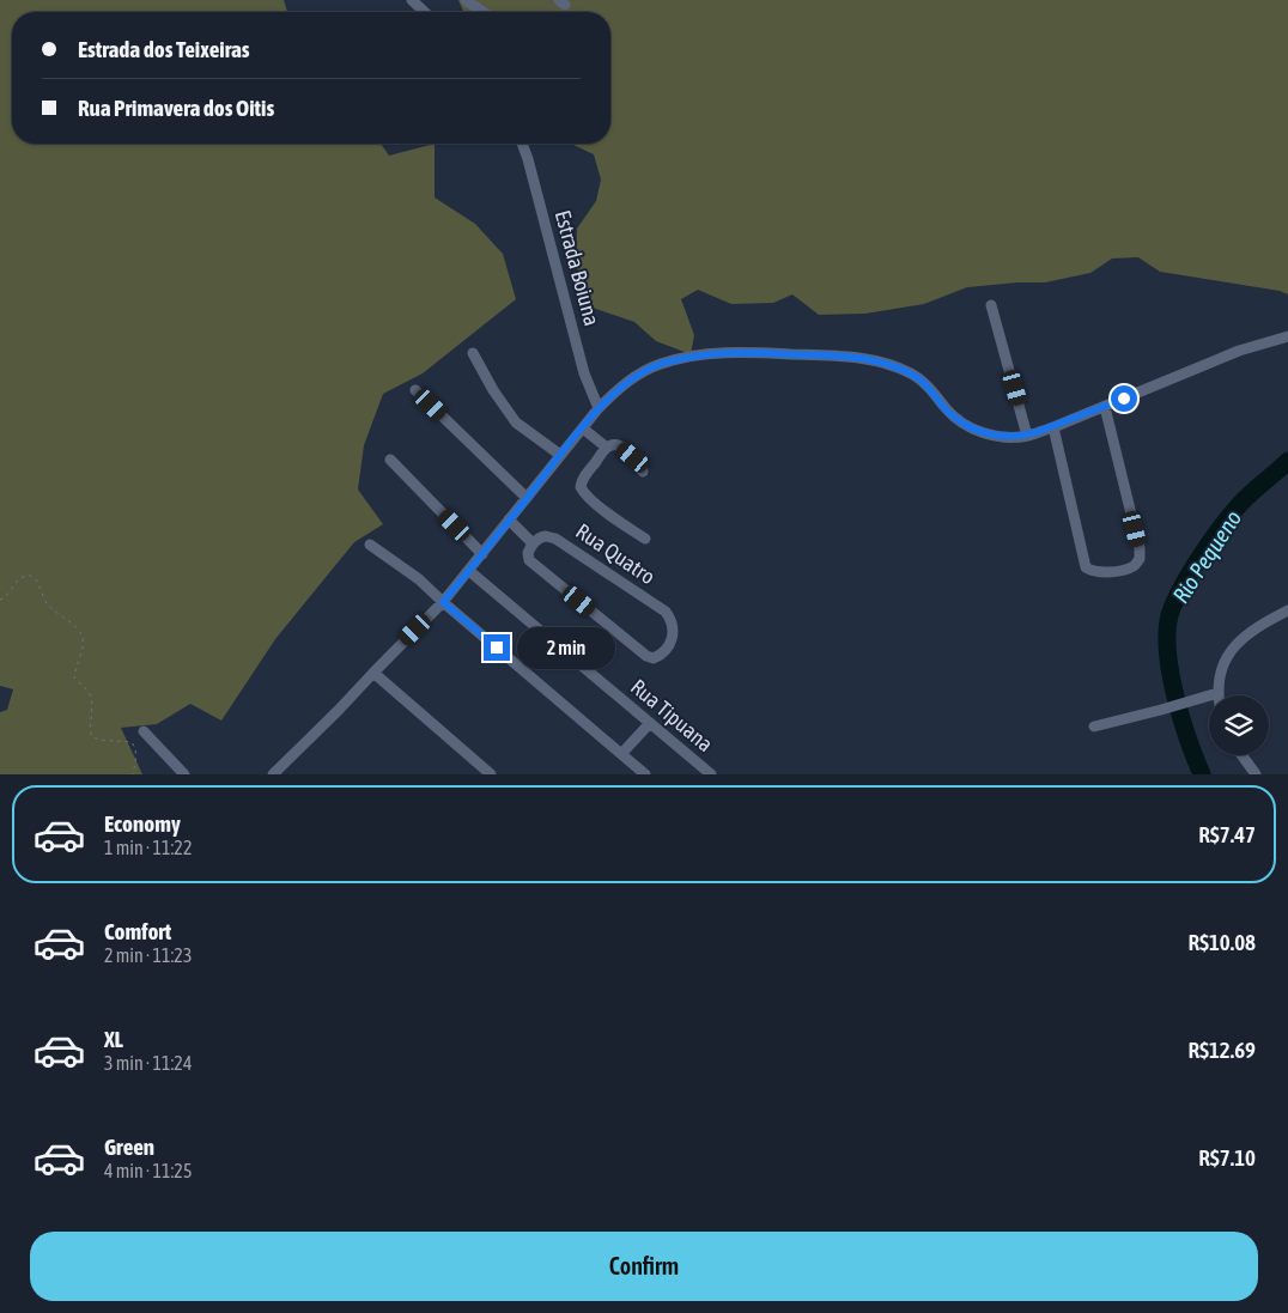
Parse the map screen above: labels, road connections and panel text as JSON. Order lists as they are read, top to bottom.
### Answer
{
  "streets": {
    "street": ["Estrada Boiuna", "Rua Quatro", "Rua Tipuana"]
  },
  "water": ["Rio Pequeno"],
  "page": {
    "banner": ["Estrada dos Teixeiras", "Rua Primavera dos Oitis"],
    "bubble": "2 min",
    "list": [
      {
        "name": "Economy",
        "note": "1 min · 11:22",
        "value": "R$7.47"
      },
      {
        "name": "Comfort",
        "note": "2 min · 11:23",
        "value": "R$10.08"
      },
      {
        "name": "XL",
        "note": "3 min · 11:24",
        "value": "R$12.69"
      },
      {
        "name": "Green",
        "note": "4 min · 11:25",
        "value": "R$7.10"
      }
    ],
    "buttons": "Confirm"
  }
}
